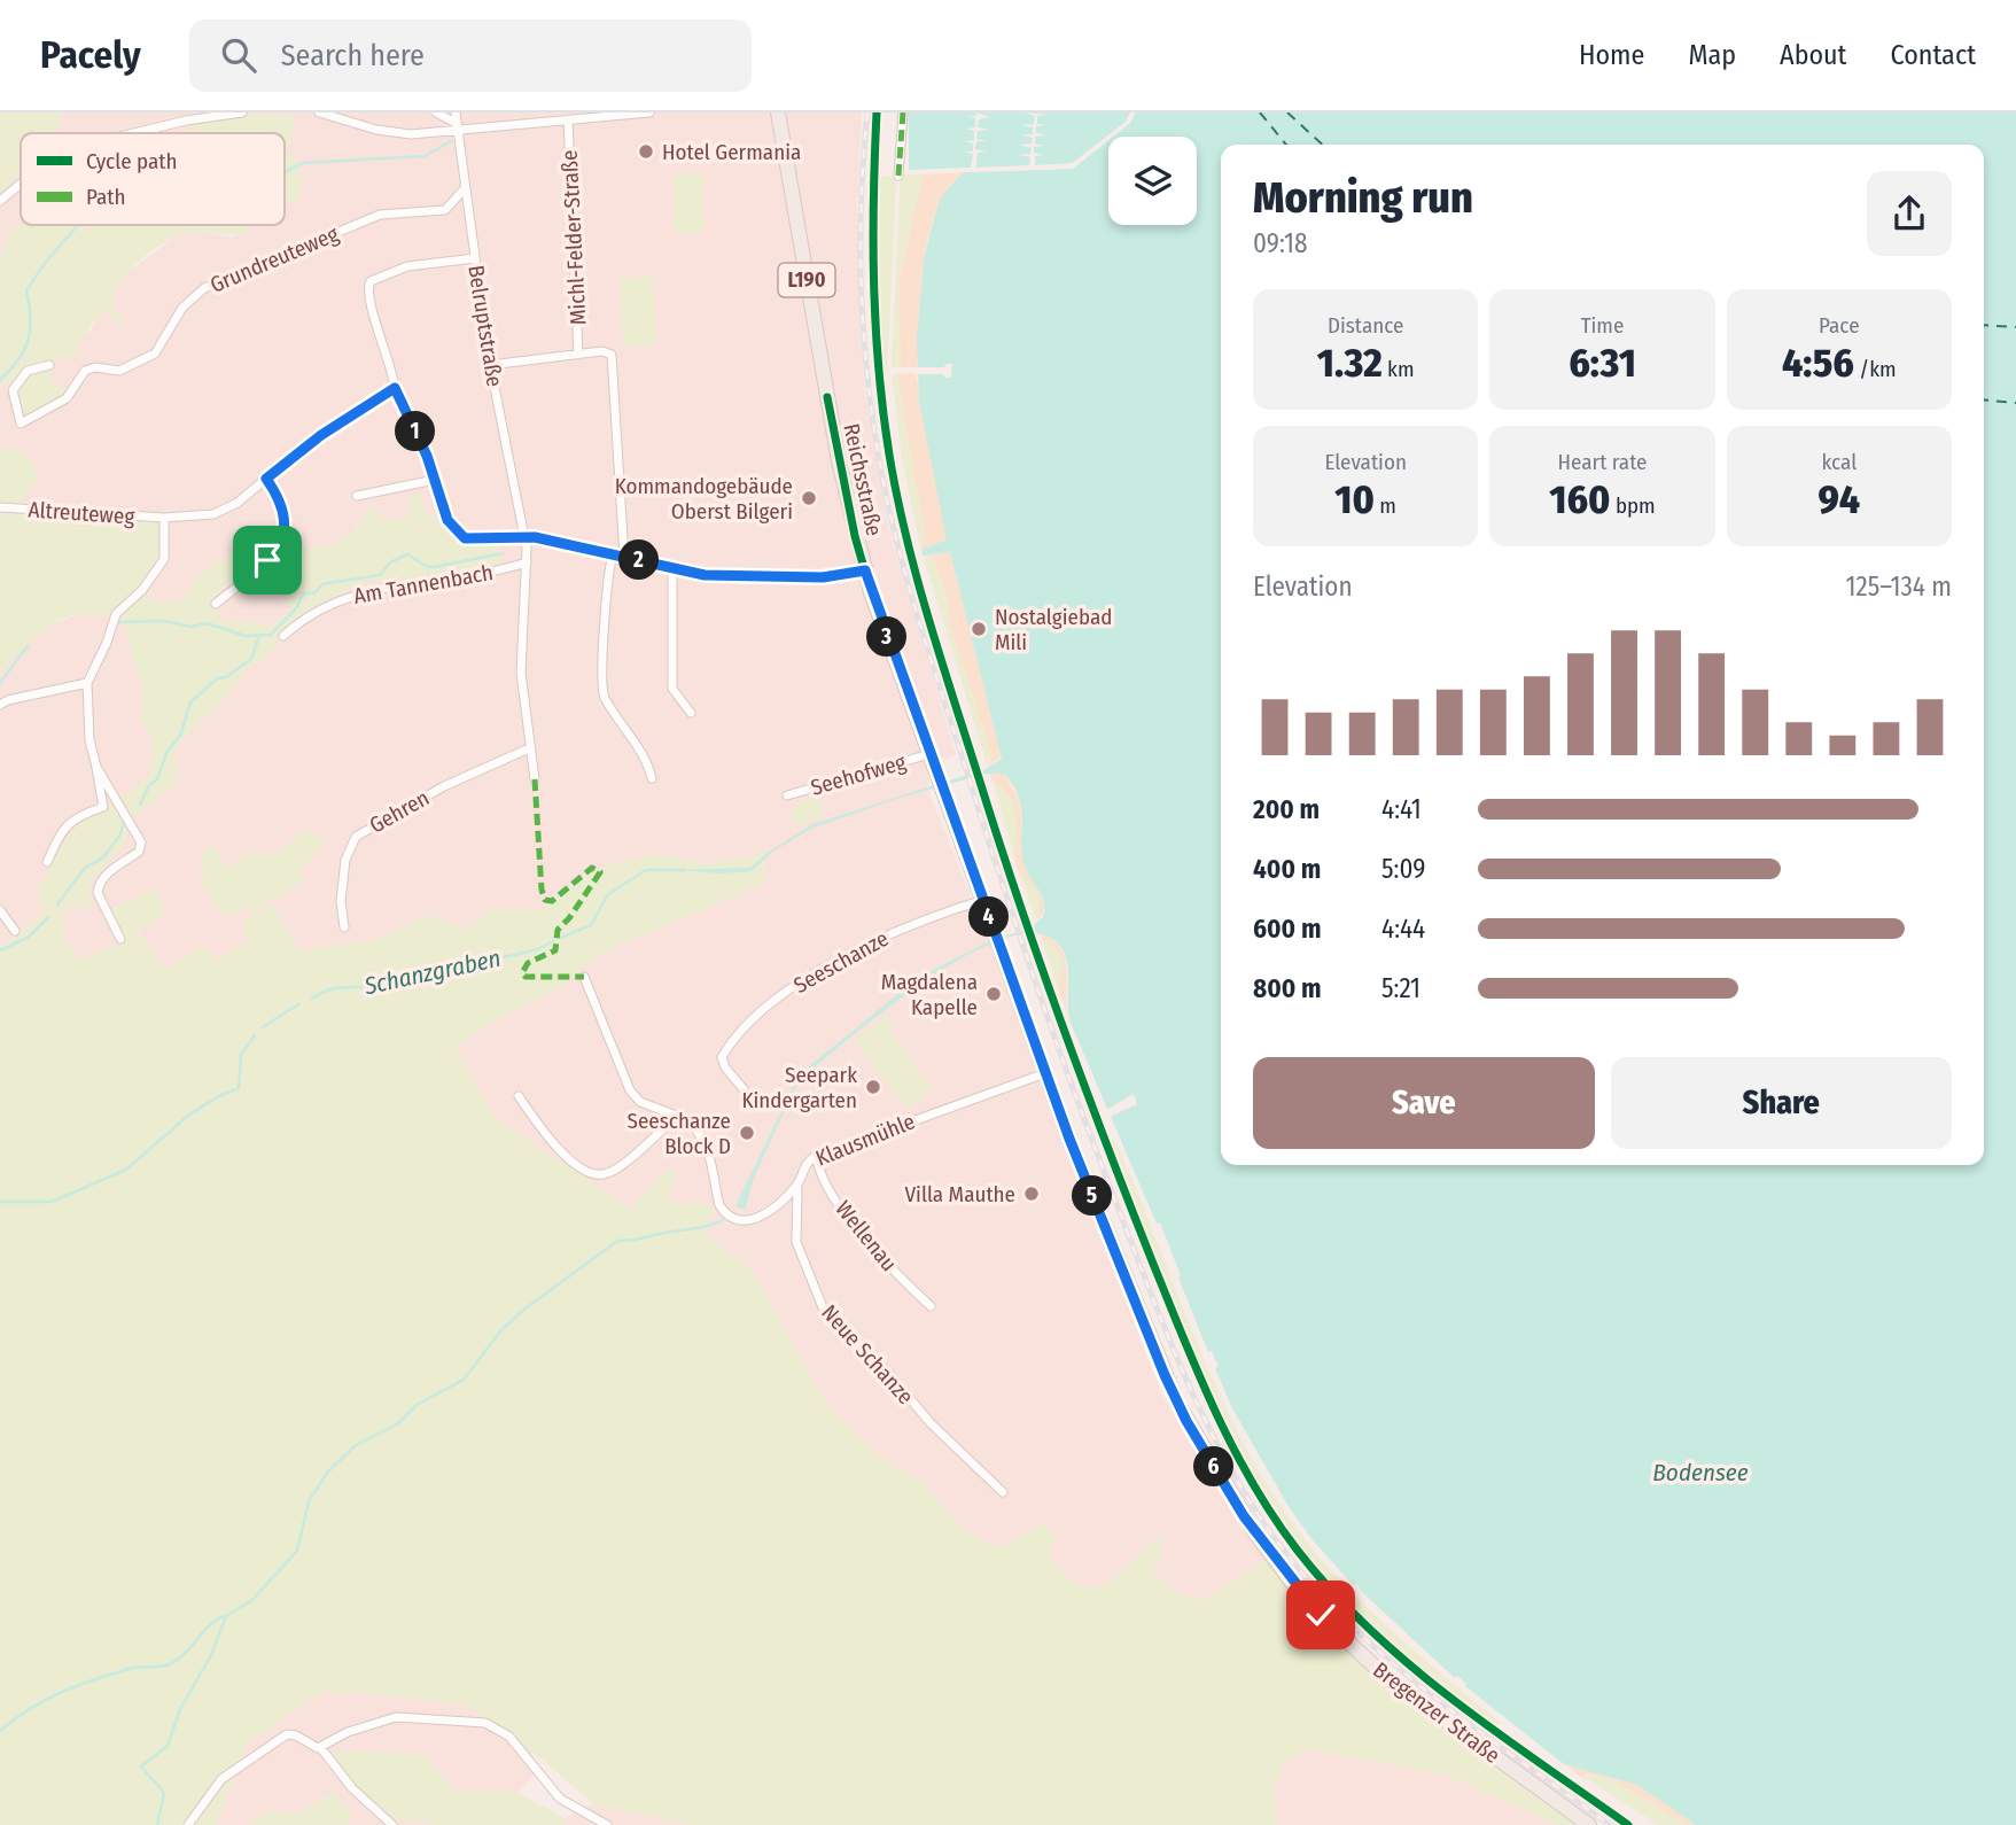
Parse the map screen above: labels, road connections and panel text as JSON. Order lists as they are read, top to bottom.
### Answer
{
  "streets": {
    "main road": ["L190", "Reichsstraße", "Bregenzer Straße"],
    "street": [
      "Michl-Felder-Straße",
      "Grundreuteweg",
      "Belruptstraße",
      "Altreuteweg",
      "Am Tannenbach",
      "Seehofweg",
      "Gehren",
      "Seeschanze",
      "Klausmühle",
      "Wellenau",
      "Neue Schanze"
    ]
  },
  "crossings": [
    ["Michl-Felder-Straße", "Belruptstraße"],
    ["Grundreuteweg", "Belruptstraße"],
    ["Reichsstraße", "Bregenzer Straße"],
    ["Seehofweg", "Bregenzer Straße"],
    ["Seeschanze", "Bregenzer Straße"],
    ["Klausmühle", "Wellenau"],
    ["Klausmühle", "Neue Schanze"],
    ["Klausmühle", "Bregenzer Straße"]
  ],
  "water": ["Schanzgraben", "Bodensee"],
  "places": [
    "Hotel Germania",
    "Kommandogebäude Oberst Bilgeri",
    "Nostalgiebad Mili",
    "Magdalena Kapelle",
    "Seepark Kindergarten",
    "Seeschanze Block D",
    "Villa Mauthe"
  ],
  "legend": ["Cycle path", "Path"],
  "page": {
    "header": "Pacely",
    "search": "Search here",
    "nav": [
      "Home",
      "Map",
      "About",
      "Contact"
    ],
    "heading": ["Morning run", "09:18"],
    "stats": [
      ["Distance", "1.32 km"],
      ["Time", "6:31"],
      ["Pace", "4:56 /km"],
      ["Elevation", "10 m"],
      ["Heart rate", "160 bpm"],
      ["kcal", "94"]
    ],
    "pins": [
      "1",
      "2",
      "3",
      "4",
      "5",
      "6"
    ],
    "chart": ["Elevation", "125–134 m"],
    "list": [
      {
        "name": "200 m",
        "note": "4:41"
      },
      {
        "name": "400 m",
        "note": "5:09"
      },
      {
        "name": "600 m",
        "note": "4:44"
      },
      {
        "name": "800 m",
        "note": "5:21"
      }
    ],
    "buttons": ["Save", "Share"]
  }
}
